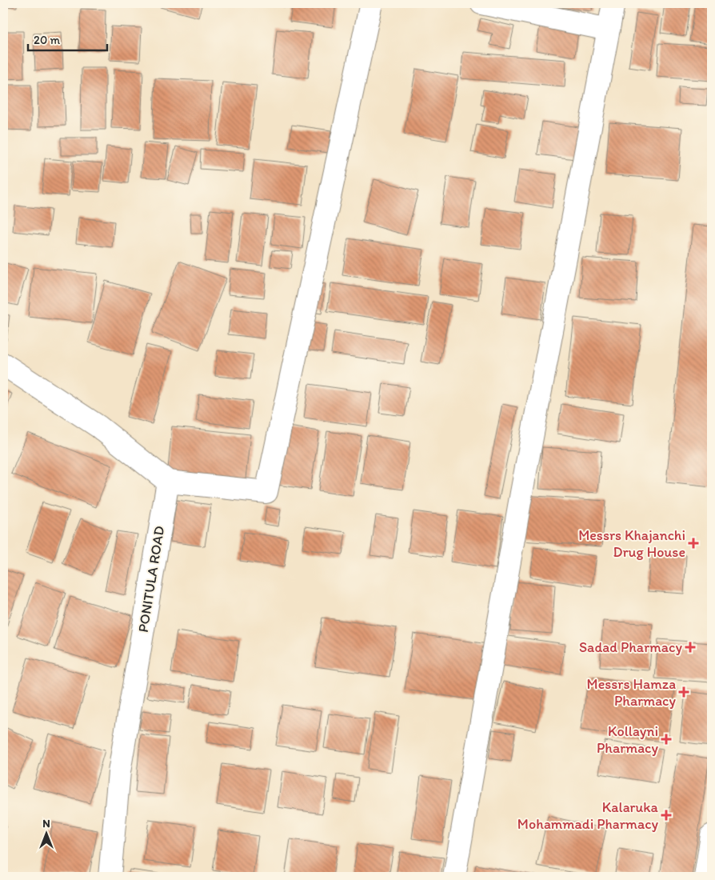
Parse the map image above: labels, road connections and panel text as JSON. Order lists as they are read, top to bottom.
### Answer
{
  "streets": {
    "street": ["PONITULA ROAD"]
  },
  "places": {
    "health": [
      "Messrs Khajanchi Drug House",
      "Sadad Pharmacy",
      "Messrs Hamza Pharmacy",
      "Kollayni Pharmacy",
      "Kalaruka Mohammadi Pharmacy"
    ]
  },
  "scale_bar": "20 m",
  "north": "top"
}
